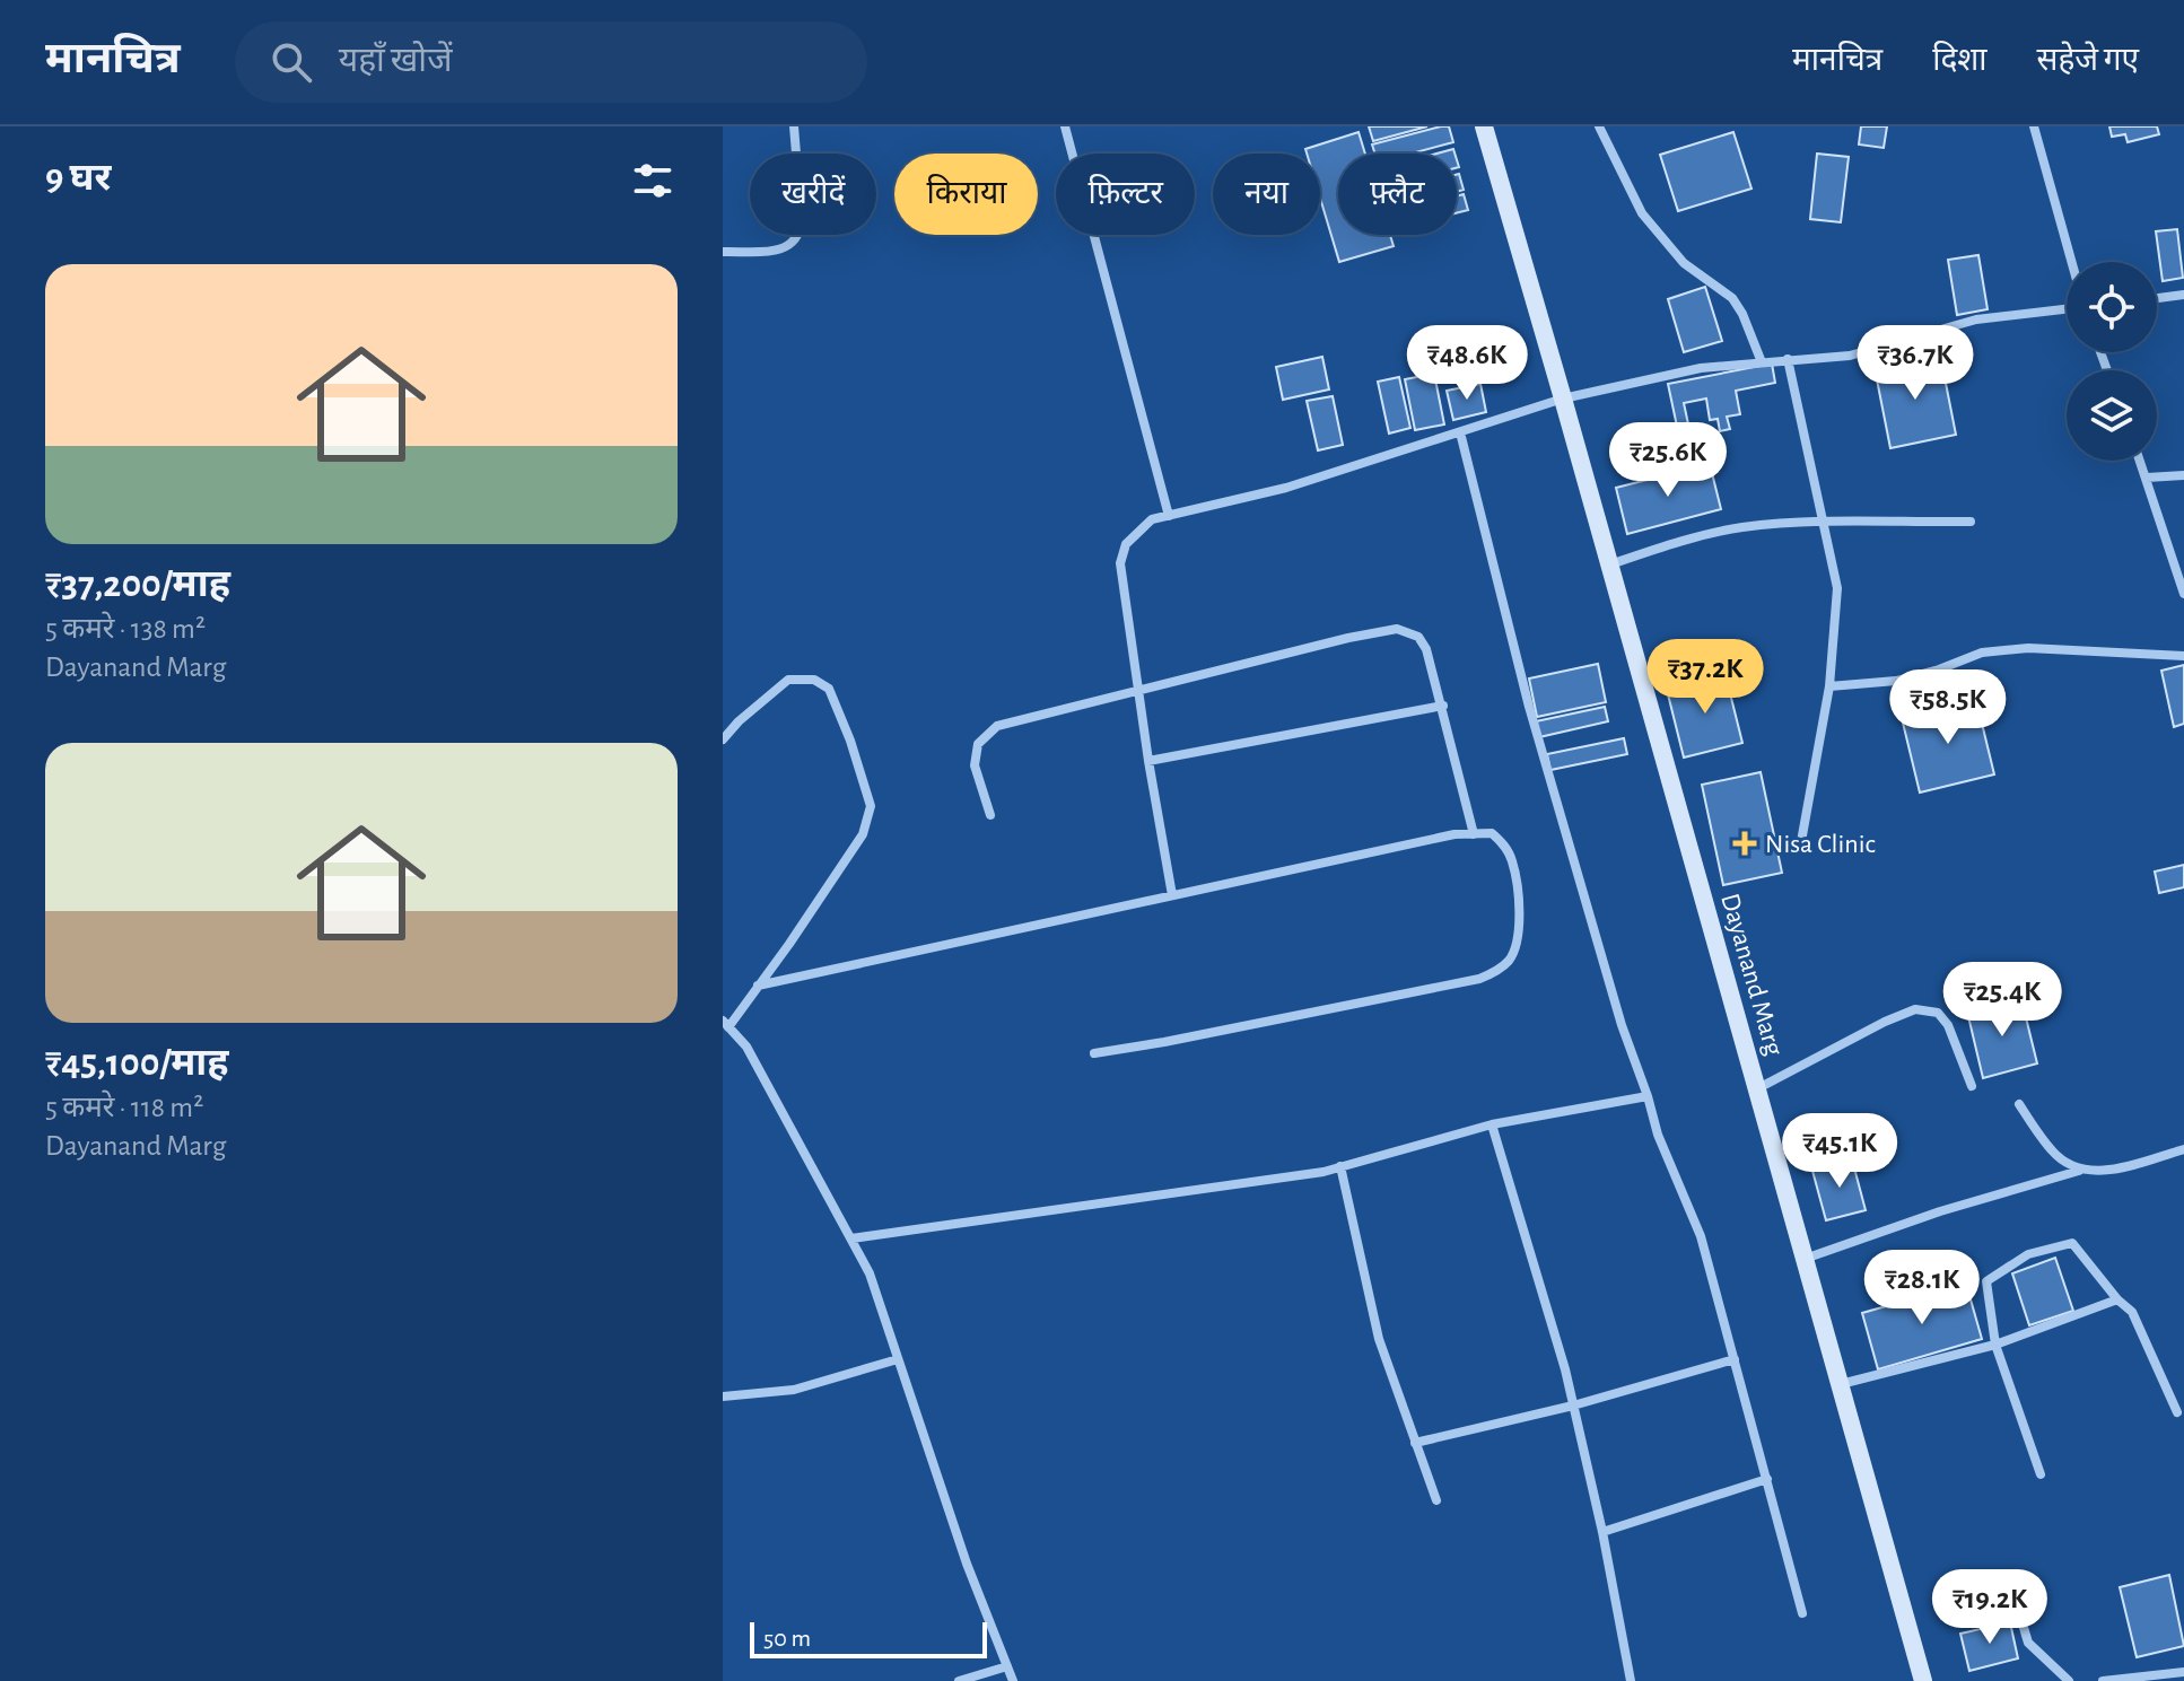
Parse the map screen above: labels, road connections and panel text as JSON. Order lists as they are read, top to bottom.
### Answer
{
  "streets": {
    "street": ["Dayanand Marg"]
  },
  "places": {
    "health": ["Nisa Clinic"]
  },
  "scale_bar": "50 m",
  "page": {
    "header": "मानचित्र",
    "search": "यहाँ खोजें",
    "nav": ["मानचित्र", "दिशा", "सहेजे गए"],
    "heading": "9 घर",
    "chip": [
      "खरीदें",
      "किराया",
      "फ़िल्टर",
      "नया",
      "फ़्लैट"
    ],
    "list": [
      {
        "name": "₹37,200/माह",
        "note": "5 कमरे · 138 m² · Dayanand Marg"
      },
      {
        "name": "₹45,100/माह",
        "note": "5 कमरे · 118 m² · Dayanand Marg"
      }
    ],
    "price": [
      "₹48.6K",
      "₹36.7K",
      "₹25.6K",
      "₹37.2K",
      "₹58.5K",
      "₹25.4K",
      "₹45.1K",
      "₹28.1K",
      "₹19.2K"
    ],
    "scale": "50 m"
  }
}
